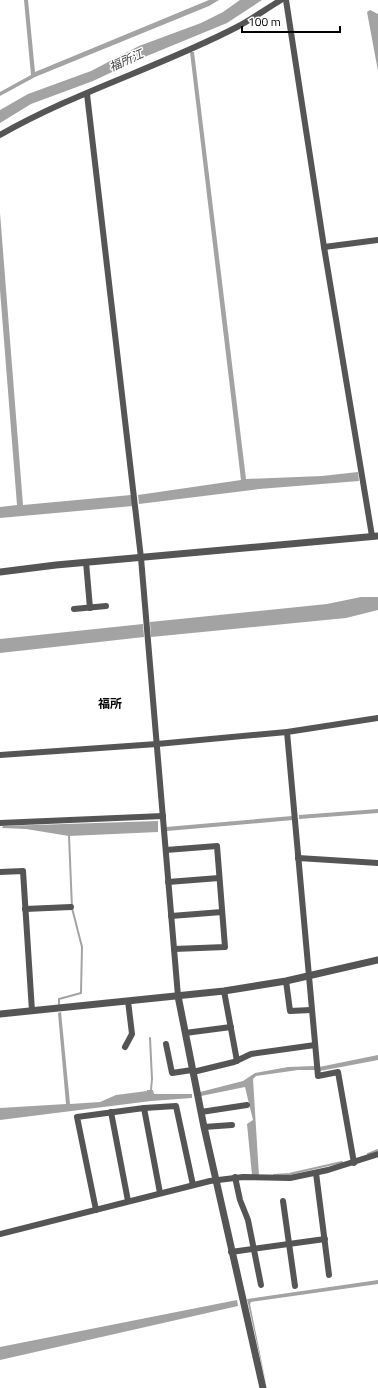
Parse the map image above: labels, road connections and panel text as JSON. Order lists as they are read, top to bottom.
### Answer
{
  "districts": ["福所"],
  "water": ["福所江"],
  "scale_bar": "100 m"
}
